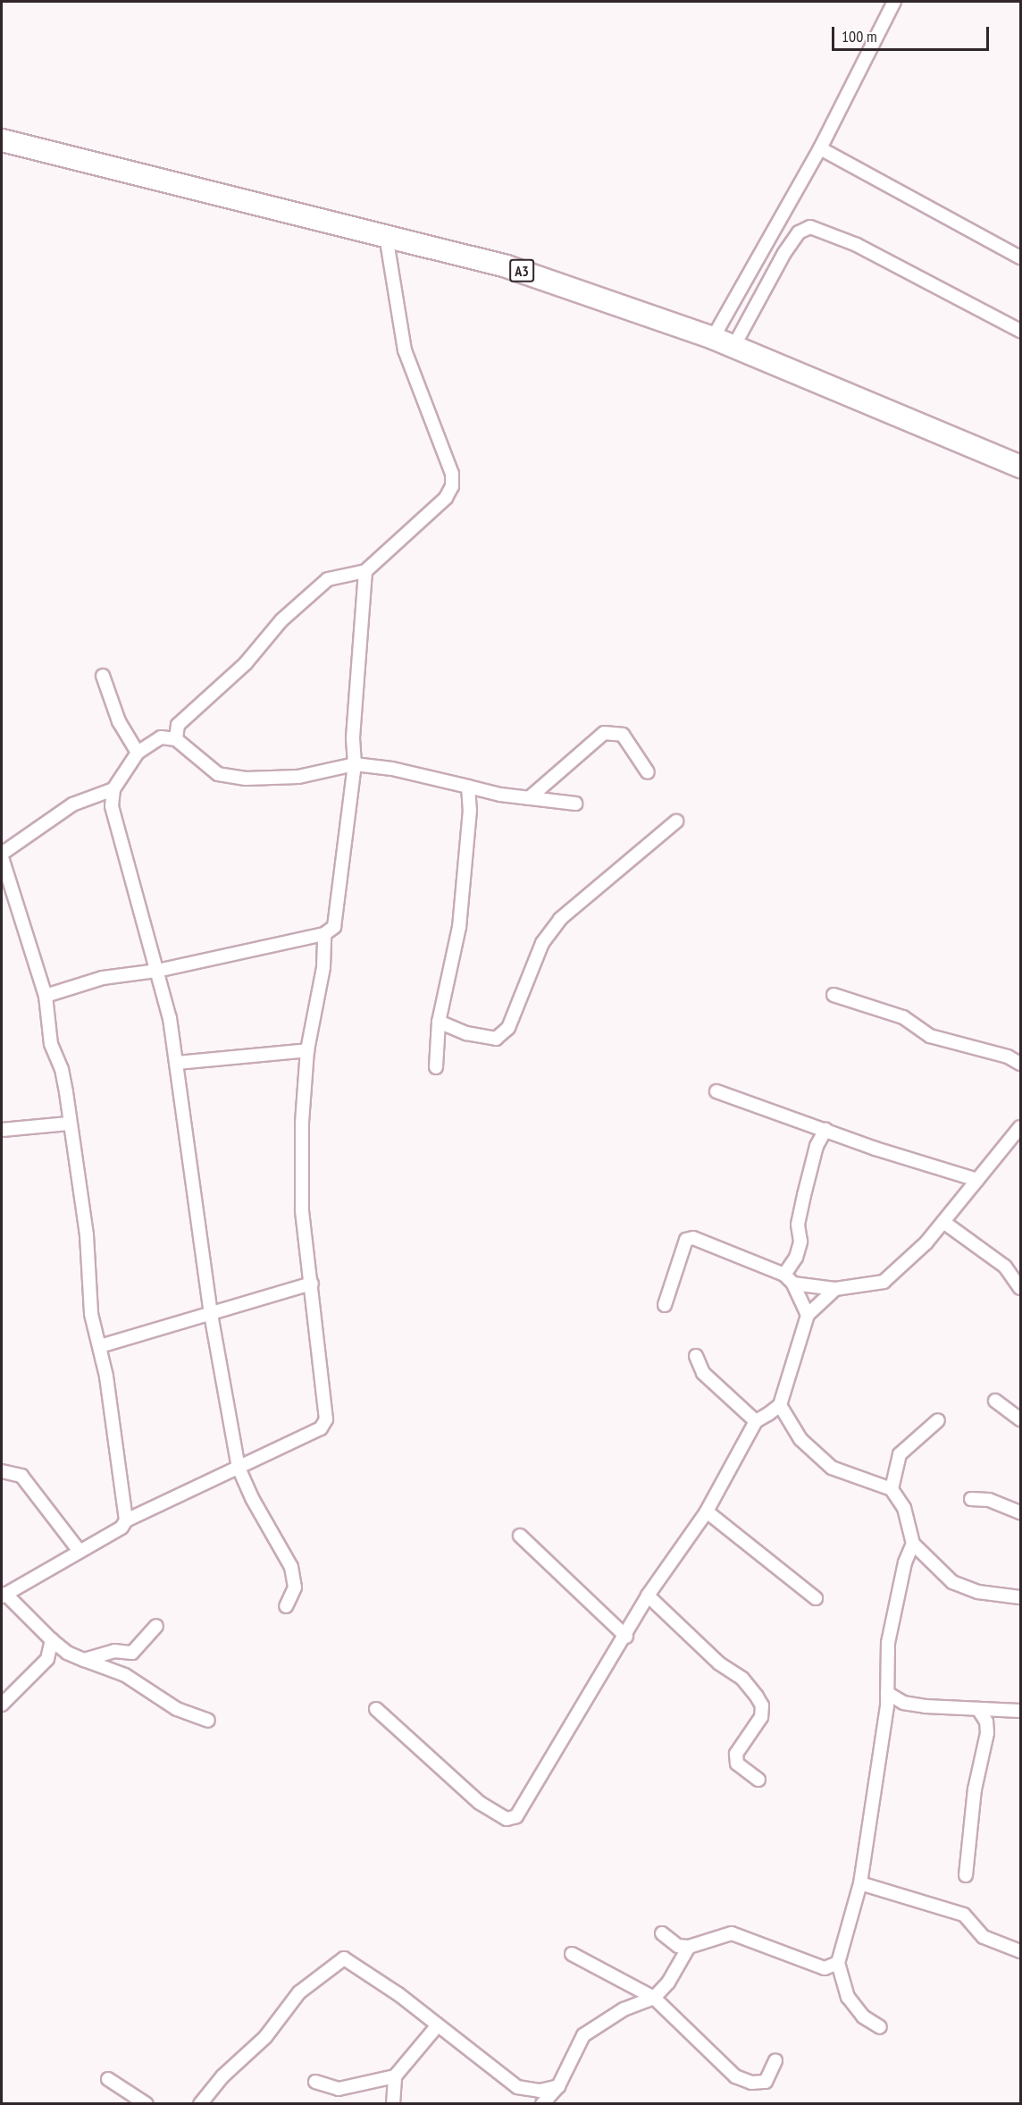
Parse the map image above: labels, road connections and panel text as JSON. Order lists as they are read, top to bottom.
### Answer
{
  "streets": {
    "highway": ["A3"]
  },
  "scale_bar": "100 m"
}
